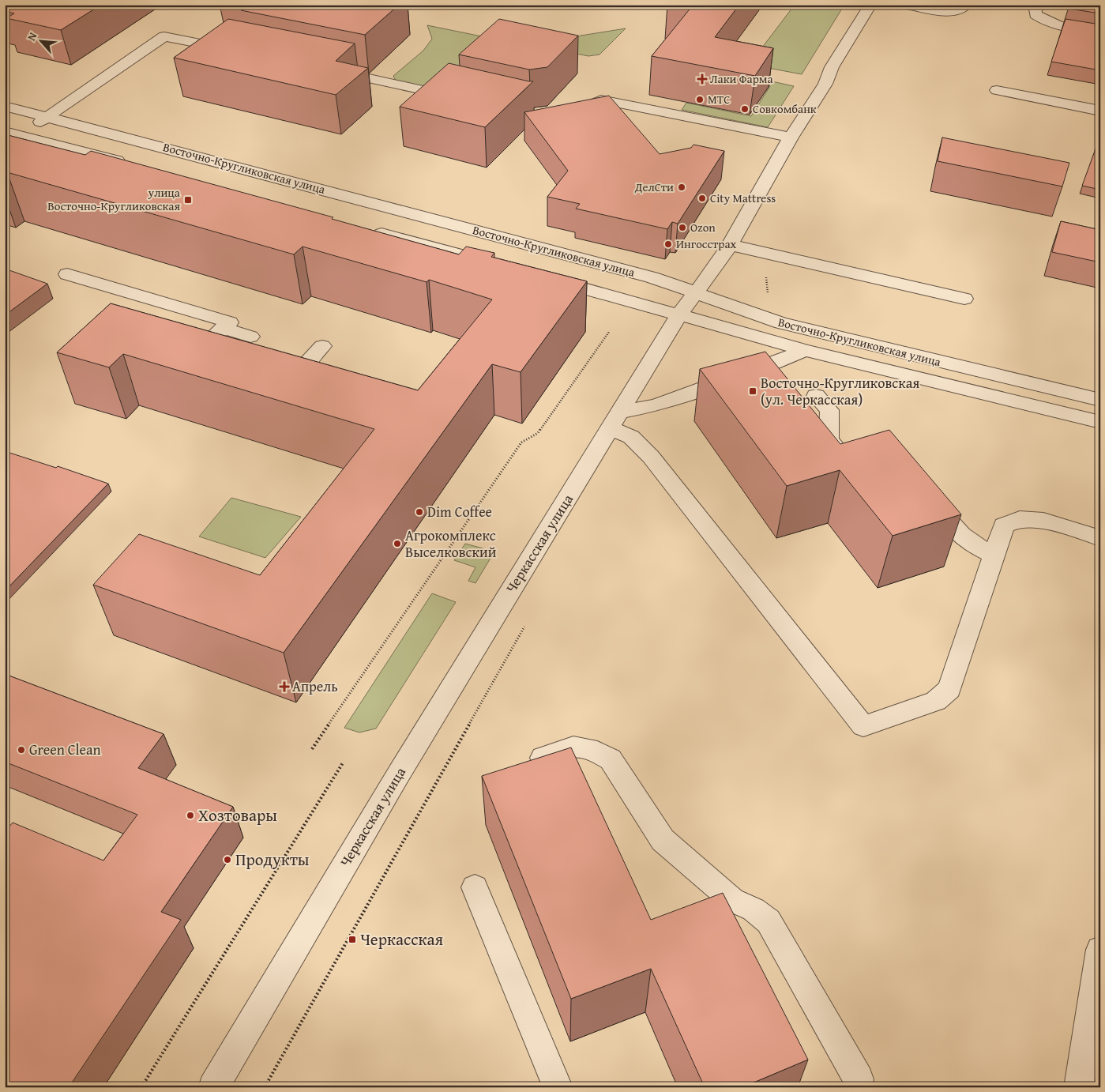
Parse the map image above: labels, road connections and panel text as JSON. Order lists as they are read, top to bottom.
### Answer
{
  "streets": {
    "street": ["Восточно-Кругликовская улица", "Черкасская улица"]
  },
  "crossings": [
    ["Восточно-Кругликовская улица", "Черкасская улица"]
  ],
  "places": {
    "health": ["Лаки Фарма", "Апрель"],
    "other": [
      "МТС",
      "Совкомбанк",
      "ДелСти",
      "City Mattress",
      "Ozon",
      "Ингосстрах",
      "Dim Coffee",
      "Агрокомплекс Выселковский",
      "Green Clean",
      "Хозтовары",
      "Продукты"
    ],
    "transit": ["улица Восточно-Кругликовская", "Восточно-Кругликовская (ул. Черкасская)", "Черкасская"]
  },
  "north": "top left"
}
